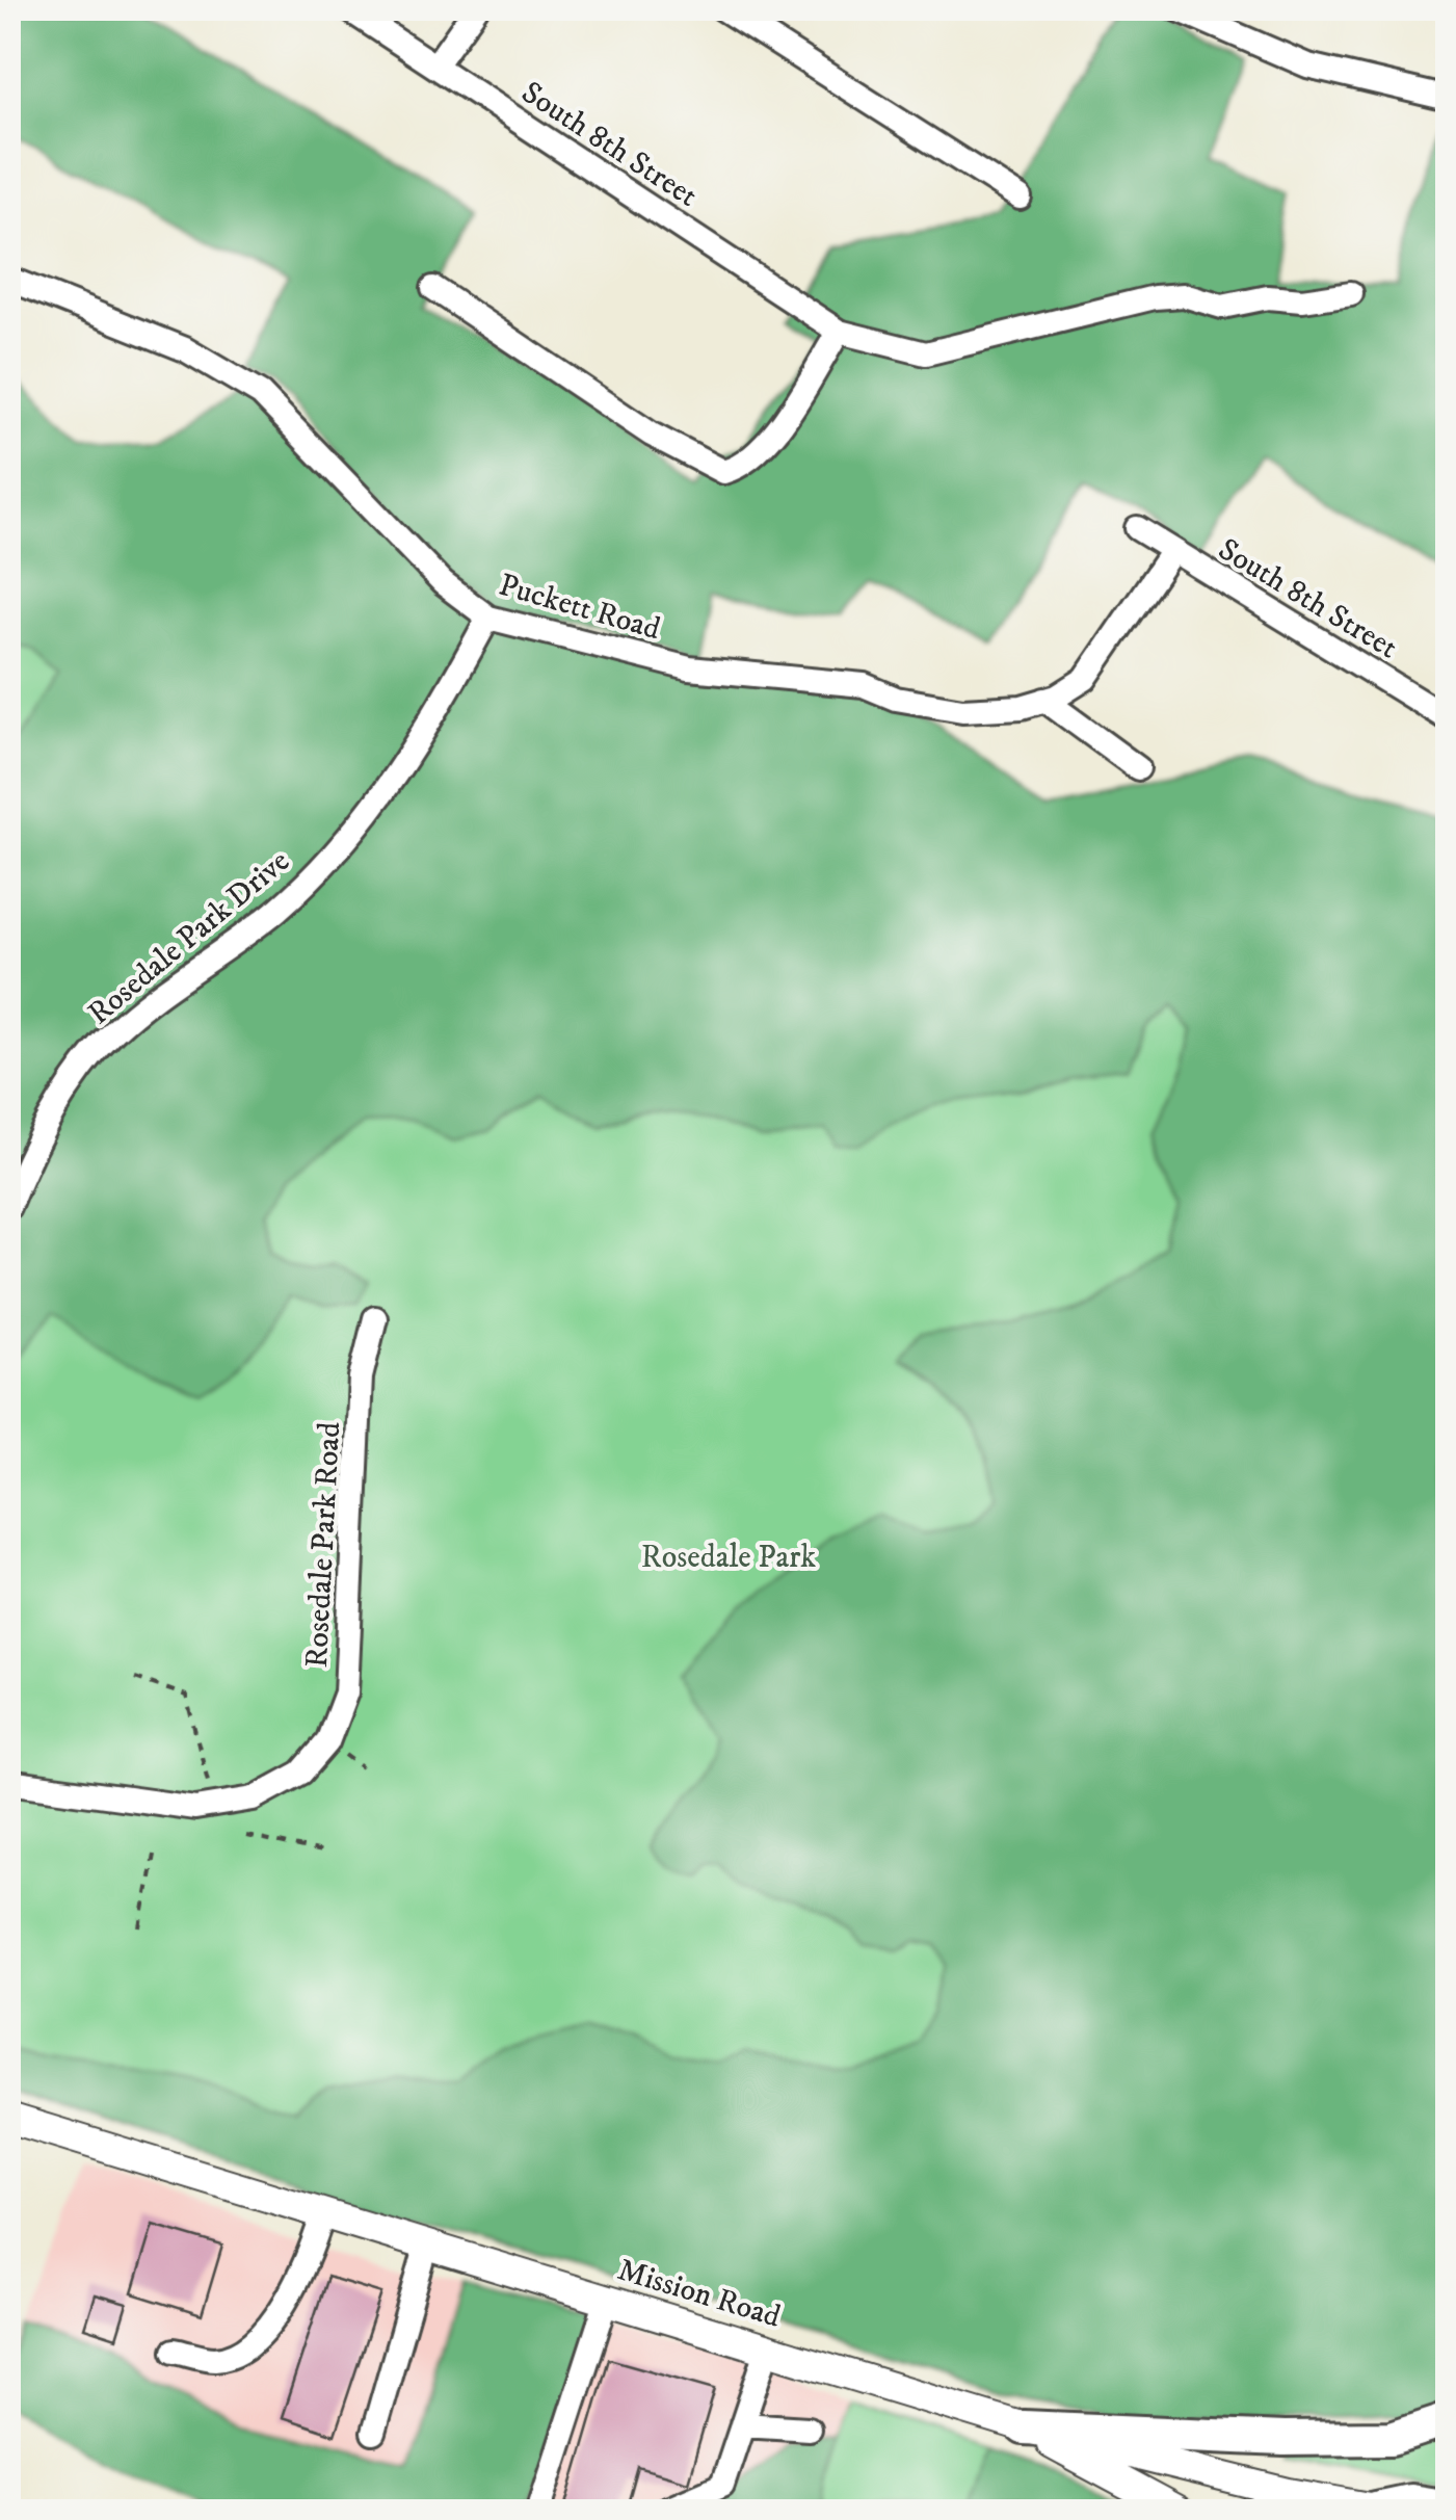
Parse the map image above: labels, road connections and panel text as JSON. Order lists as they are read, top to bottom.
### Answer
{
  "streets": {
    "main road": ["Mission Road"],
    "street": [
      "South 8th Street",
      "Puckett Road",
      "Rosedale Park Drive",
      "Rosedale Park Road"
    ]
  },
  "crossings": [
    ["South 8th Street", "Puckett Road"],
    ["Puckett Road", "Rosedale Park Drive"]
  ],
  "parks": ["Rosedale Park"]
}
